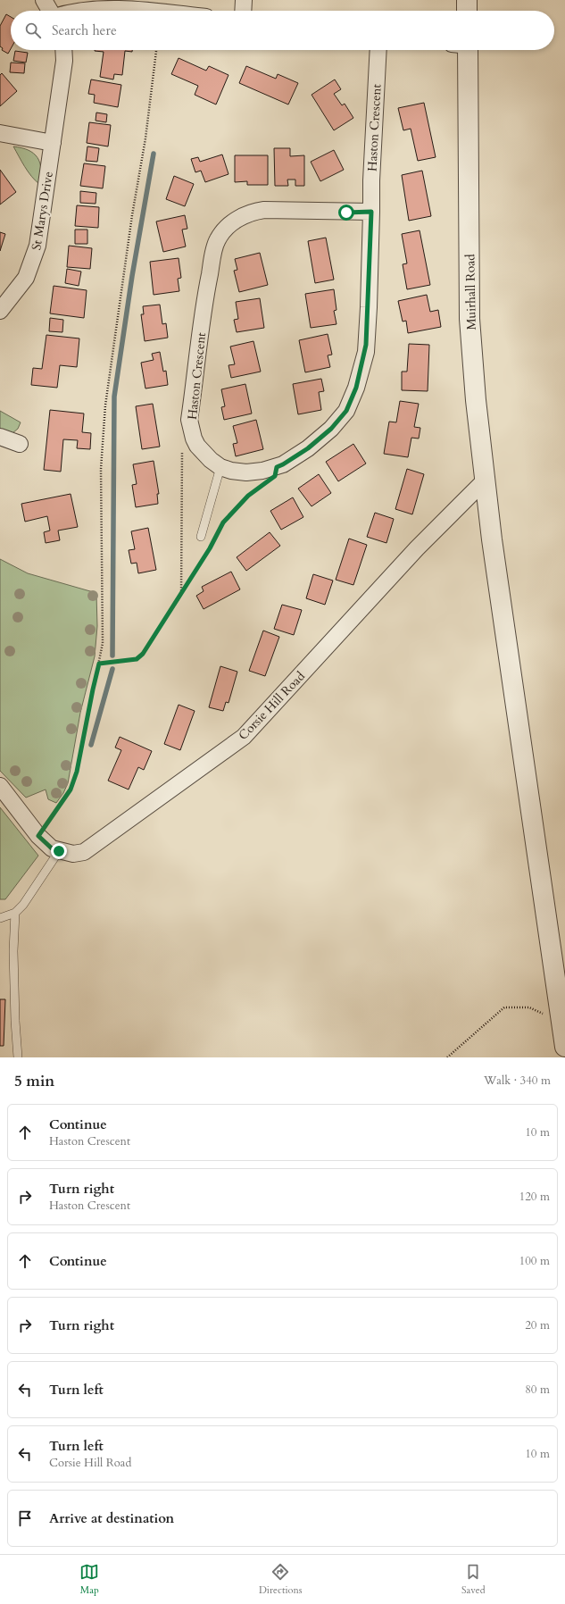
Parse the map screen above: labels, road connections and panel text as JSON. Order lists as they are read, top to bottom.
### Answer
{
  "streets": {
    "street": [
      "Haston Crescent",
      "St Marys Drive",
      "Muirhall Road",
      "Corsie Hill Road"
    ]
  },
  "crossings": [
    ["Muirhall Road", "Corsie Hill Road"]
  ],
  "page": {
    "search": "Search here",
    "heading": ["5 min", "Walk · 340 m"],
    "list": [
      ["Continue", "Haston Crescent", "10 m"],
      ["Turn right", "Haston Crescent", "120 m"],
      ["Continue", "100 m"],
      ["Turn right", "20 m"],
      ["Turn left", "80 m"],
      ["Turn left", "Corsie Hill Road", "10 m"],
      "Arrive at destination"
    ],
    "nav": ["Map", "Directions", "Saved"]
  }
}
